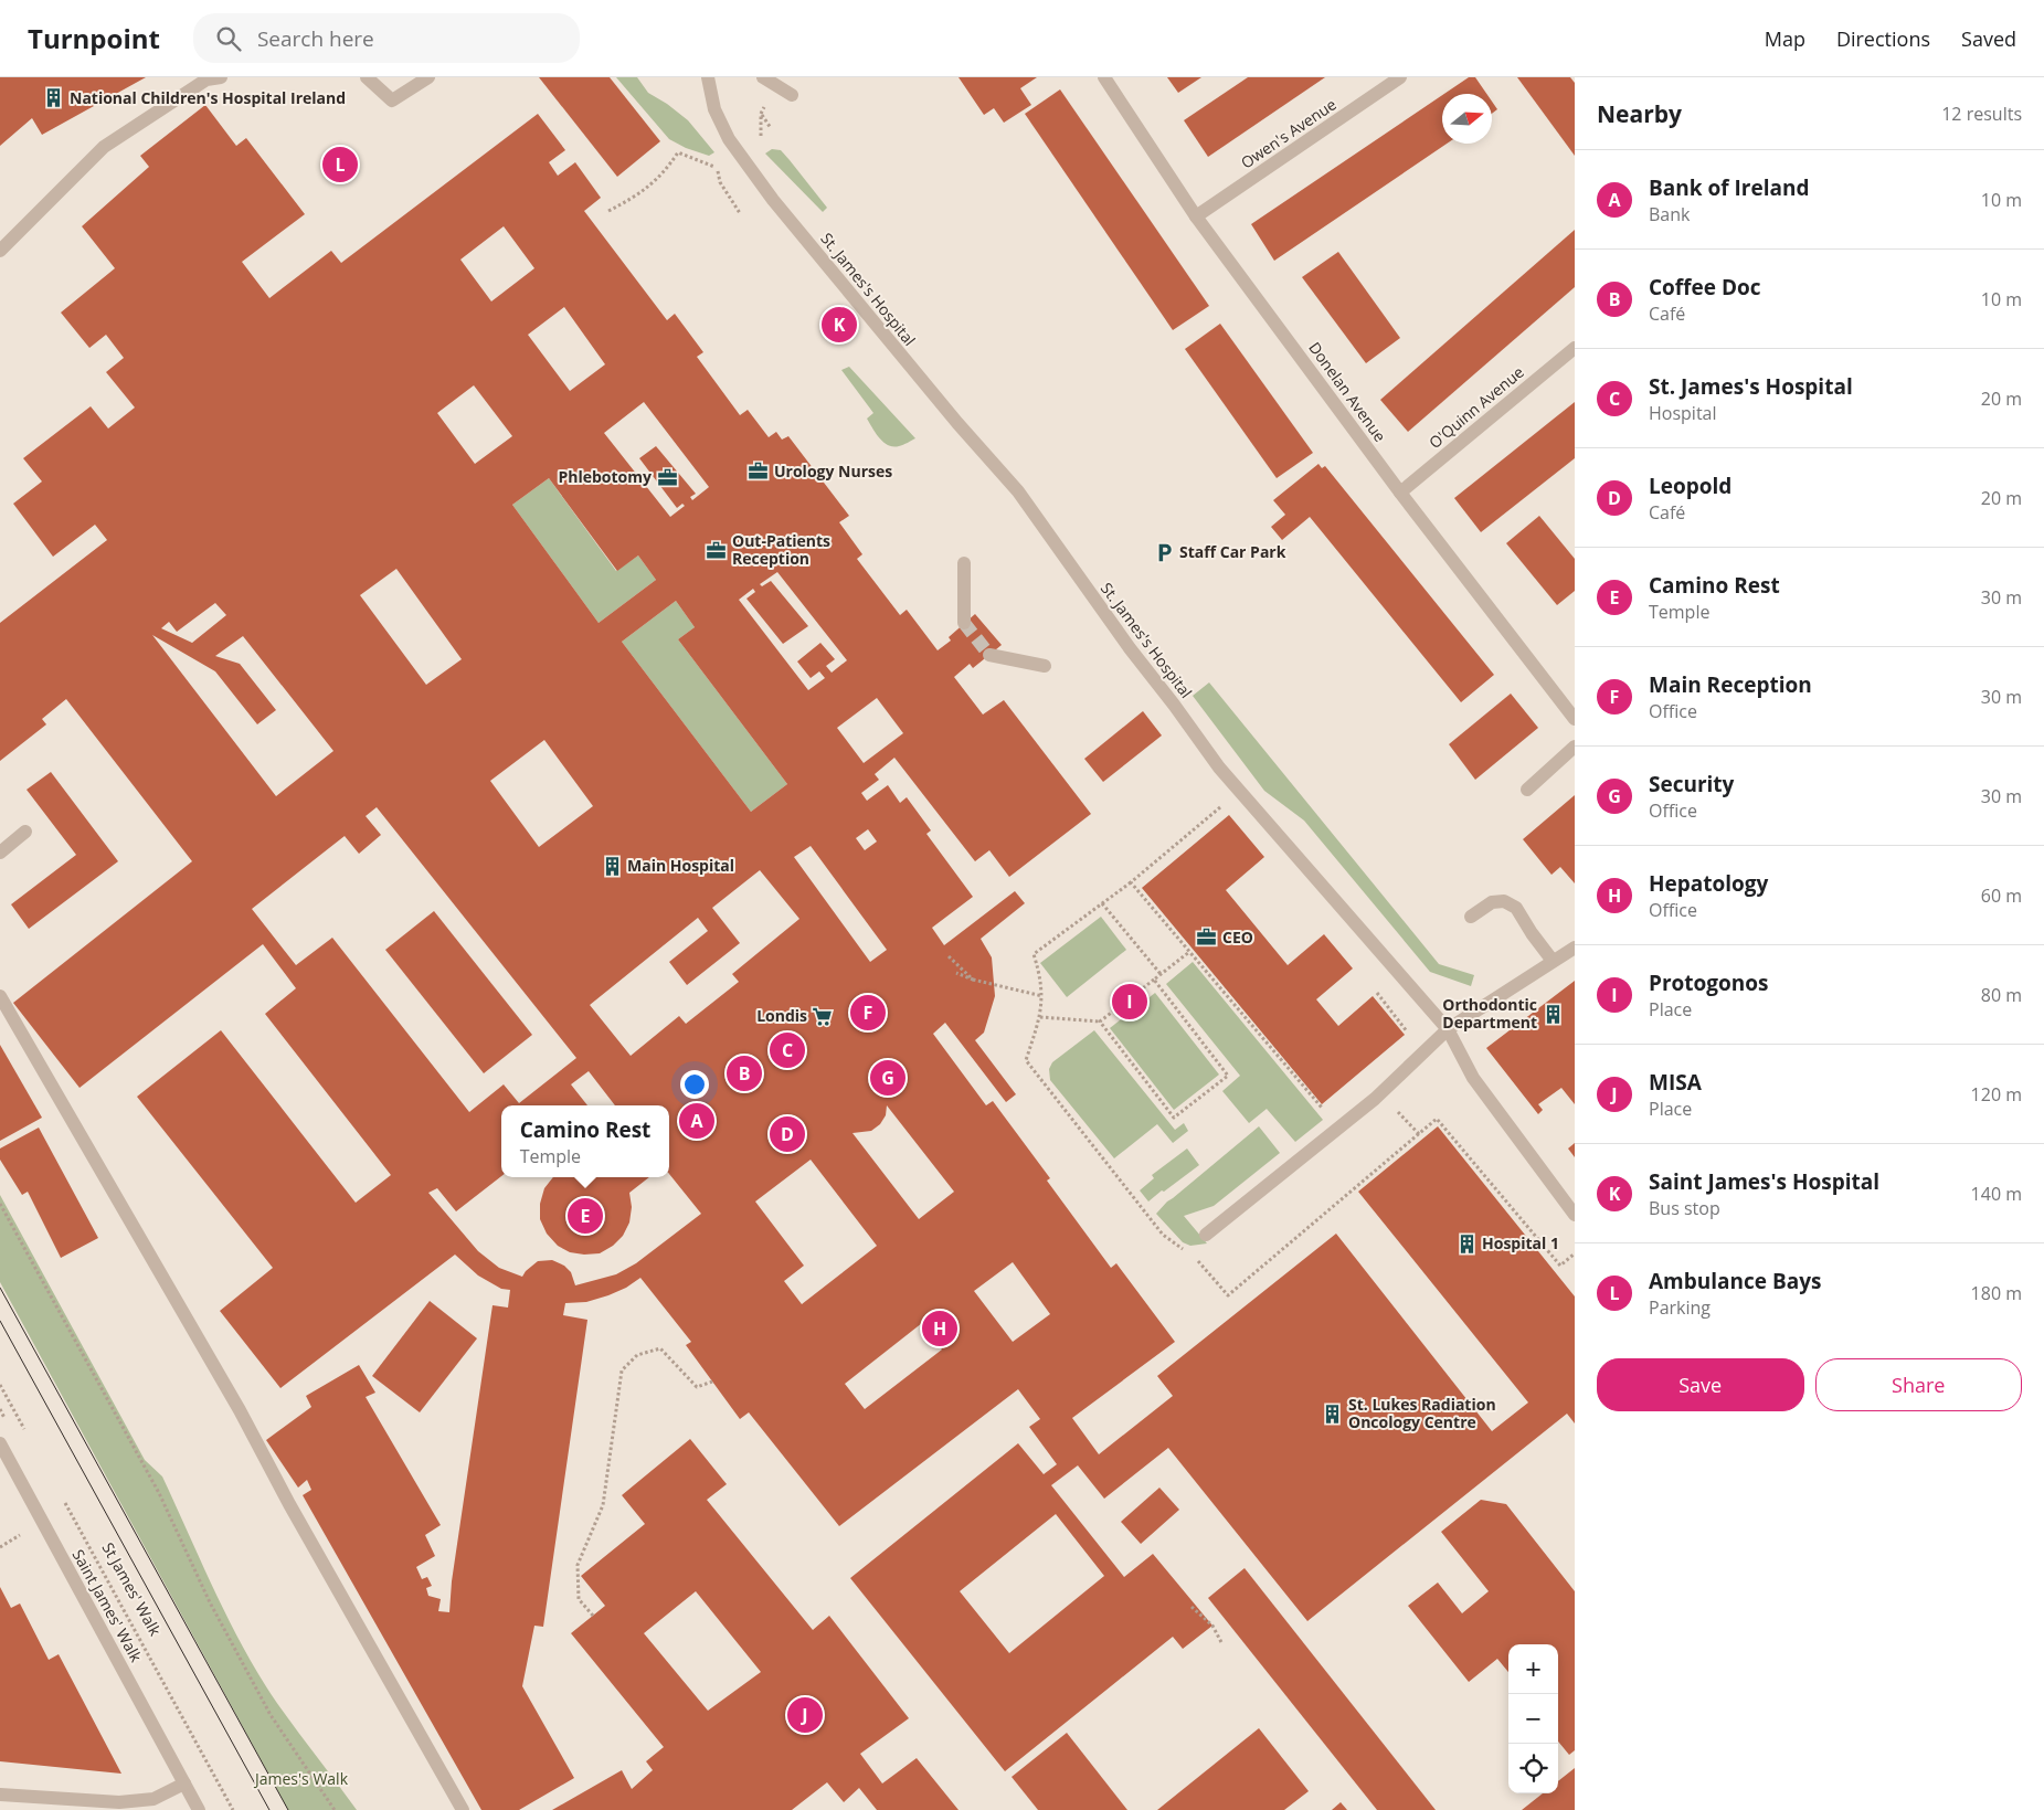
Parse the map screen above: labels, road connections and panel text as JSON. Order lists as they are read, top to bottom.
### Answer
{
  "streets": {
    "street": [
      "Owen's Avenue",
      "St. James's Hospital",
      "Donelan Avenue",
      "O'Quinn Avenue",
      "Saint James' Walk"
    ],
    "path": ["St James' Walk"]
  },
  "crossings": [
    ["Owen's Avenue", "Donelan Avenue"],
    ["Donelan Avenue", "O'Quinn Avenue"]
  ],
  "parks": ["James's Walk"],
  "places": {
    "building": [
      "National Children's Hospital Ireland",
      "Main Hospital",
      "Orthodontic Department",
      "Hospital 1",
      "St. Lukes Radiation Oncology Centre"
    ],
    "office": [
      "Urology Nurses",
      "Phlebotomy",
      "Out-Patients Reception",
      "CEO"
    ],
    "parking": ["Staff Car Park"],
    "supermarket": ["Londis"]
  },
  "north": "right",
  "page": {
    "header": "Turnpoint",
    "search": "Search here",
    "nav": ["Map", "Directions", "Saved"],
    "heading": ["Nearby", "12 results"],
    "pins": [
      "L",
      "K",
      "I",
      "F",
      "C",
      "B",
      "G",
      "A",
      "D",
      "E",
      "H",
      "J"
    ],
    "list": [
      {
        "mark": "A",
        "name": "Bank of Ireland",
        "note": "Bank",
        "value": "10 m"
      },
      {
        "mark": "B",
        "name": "Coffee Doc",
        "note": "Café",
        "value": "10 m"
      },
      {
        "mark": "C",
        "name": "St. James's Hospital",
        "note": "Hospital",
        "value": "20 m"
      },
      {
        "mark": "D",
        "name": "Leopold",
        "note": "Café",
        "value": "20 m"
      },
      {
        "mark": "E",
        "name": "Camino Rest",
        "note": "Temple",
        "value": "30 m"
      },
      {
        "mark": "F",
        "name": "Main Reception",
        "note": "Office",
        "value": "30 m"
      },
      {
        "mark": "G",
        "name": "Security",
        "note": "Office",
        "value": "30 m"
      },
      {
        "mark": "H",
        "name": "Hepatology",
        "note": "Office",
        "value": "60 m"
      },
      {
        "mark": "I",
        "name": "Protogonos",
        "note": "Place",
        "value": "80 m"
      },
      {
        "mark": "J",
        "name": "MISA",
        "note": "Place",
        "value": "120 m"
      },
      {
        "mark": "K",
        "name": "Saint James's Hospital",
        "note": "Bus stop",
        "value": "140 m"
      },
      {
        "mark": "L",
        "name": "Ambulance Bays",
        "note": "Parking",
        "value": "180 m"
      }
    ],
    "popup": ["Camino Rest", "Temple"],
    "buttons": ["Save", "Share"],
    "map_buttons": ["+", "−"]
  }
}
